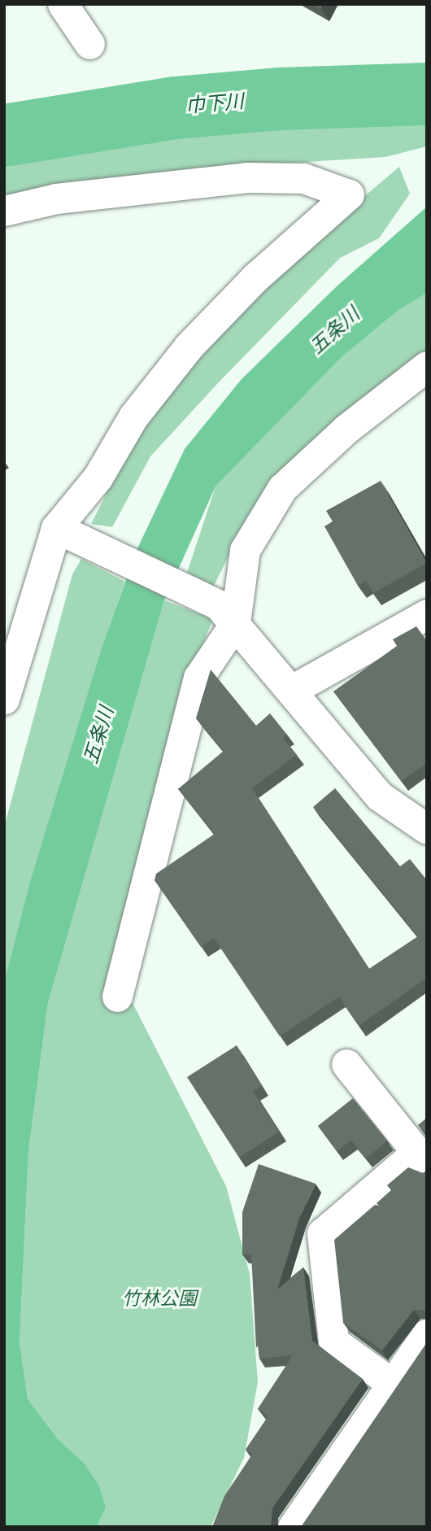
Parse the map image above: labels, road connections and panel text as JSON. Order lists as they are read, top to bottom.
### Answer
{
  "water": ["巾下川", "五条川"],
  "parks": ["竹林公園"]
}
